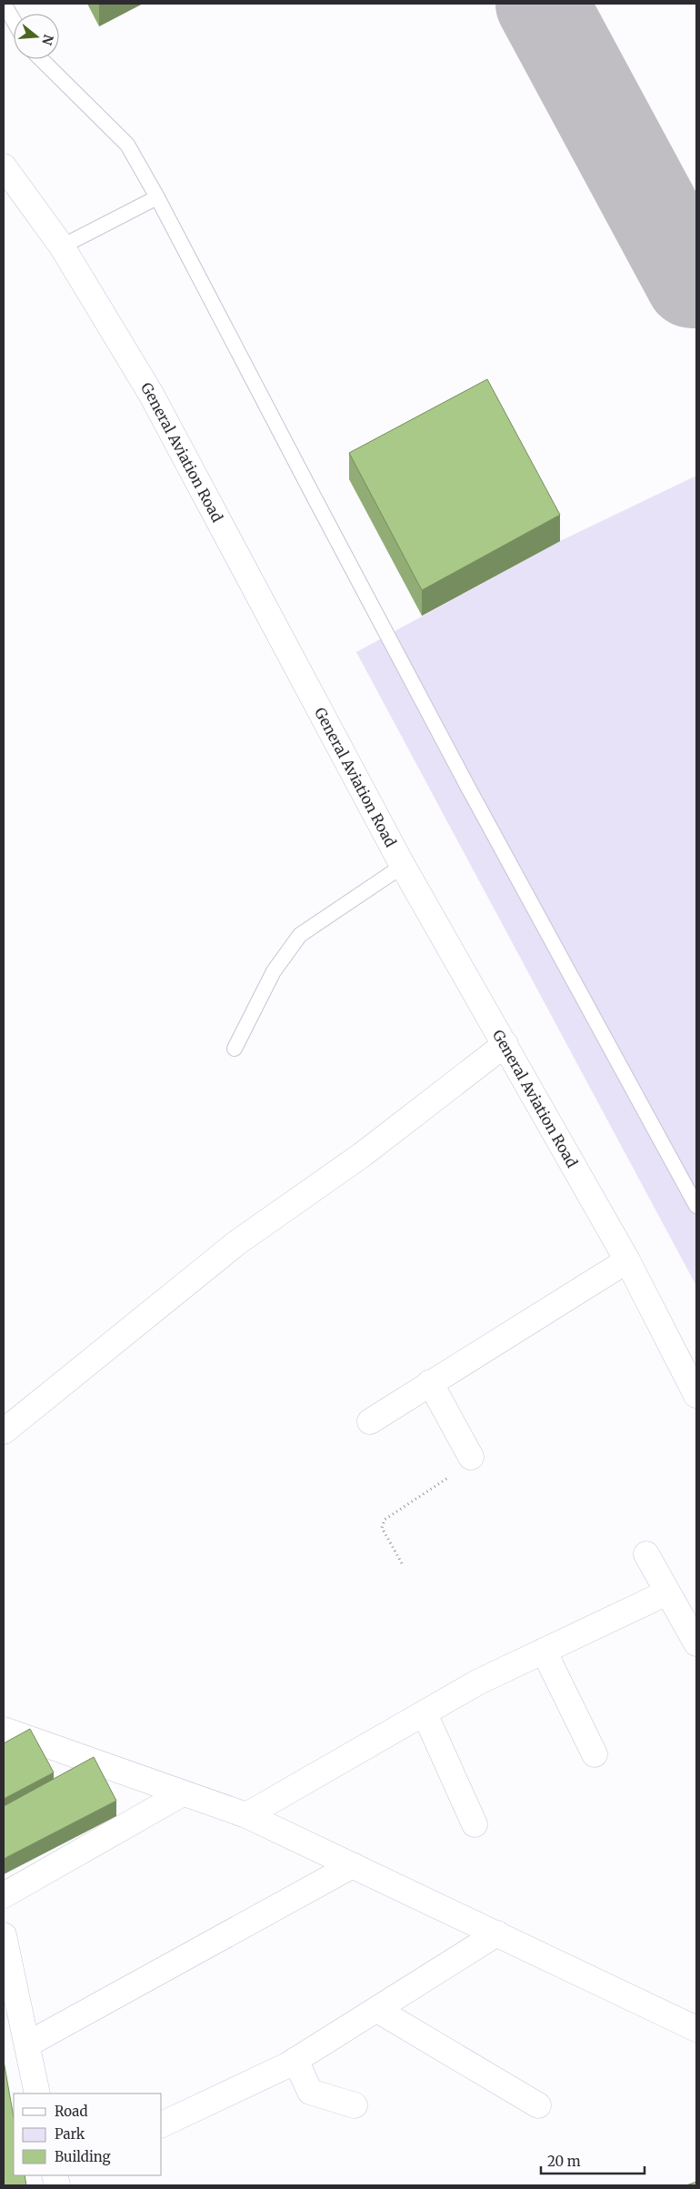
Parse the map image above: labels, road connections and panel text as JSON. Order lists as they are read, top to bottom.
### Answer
{
  "streets": {
    "street": ["General Aviation Road"]
  },
  "legend": ["Road", "Park", "Building"],
  "scale_bar": "20 m",
  "north": "right"
}
